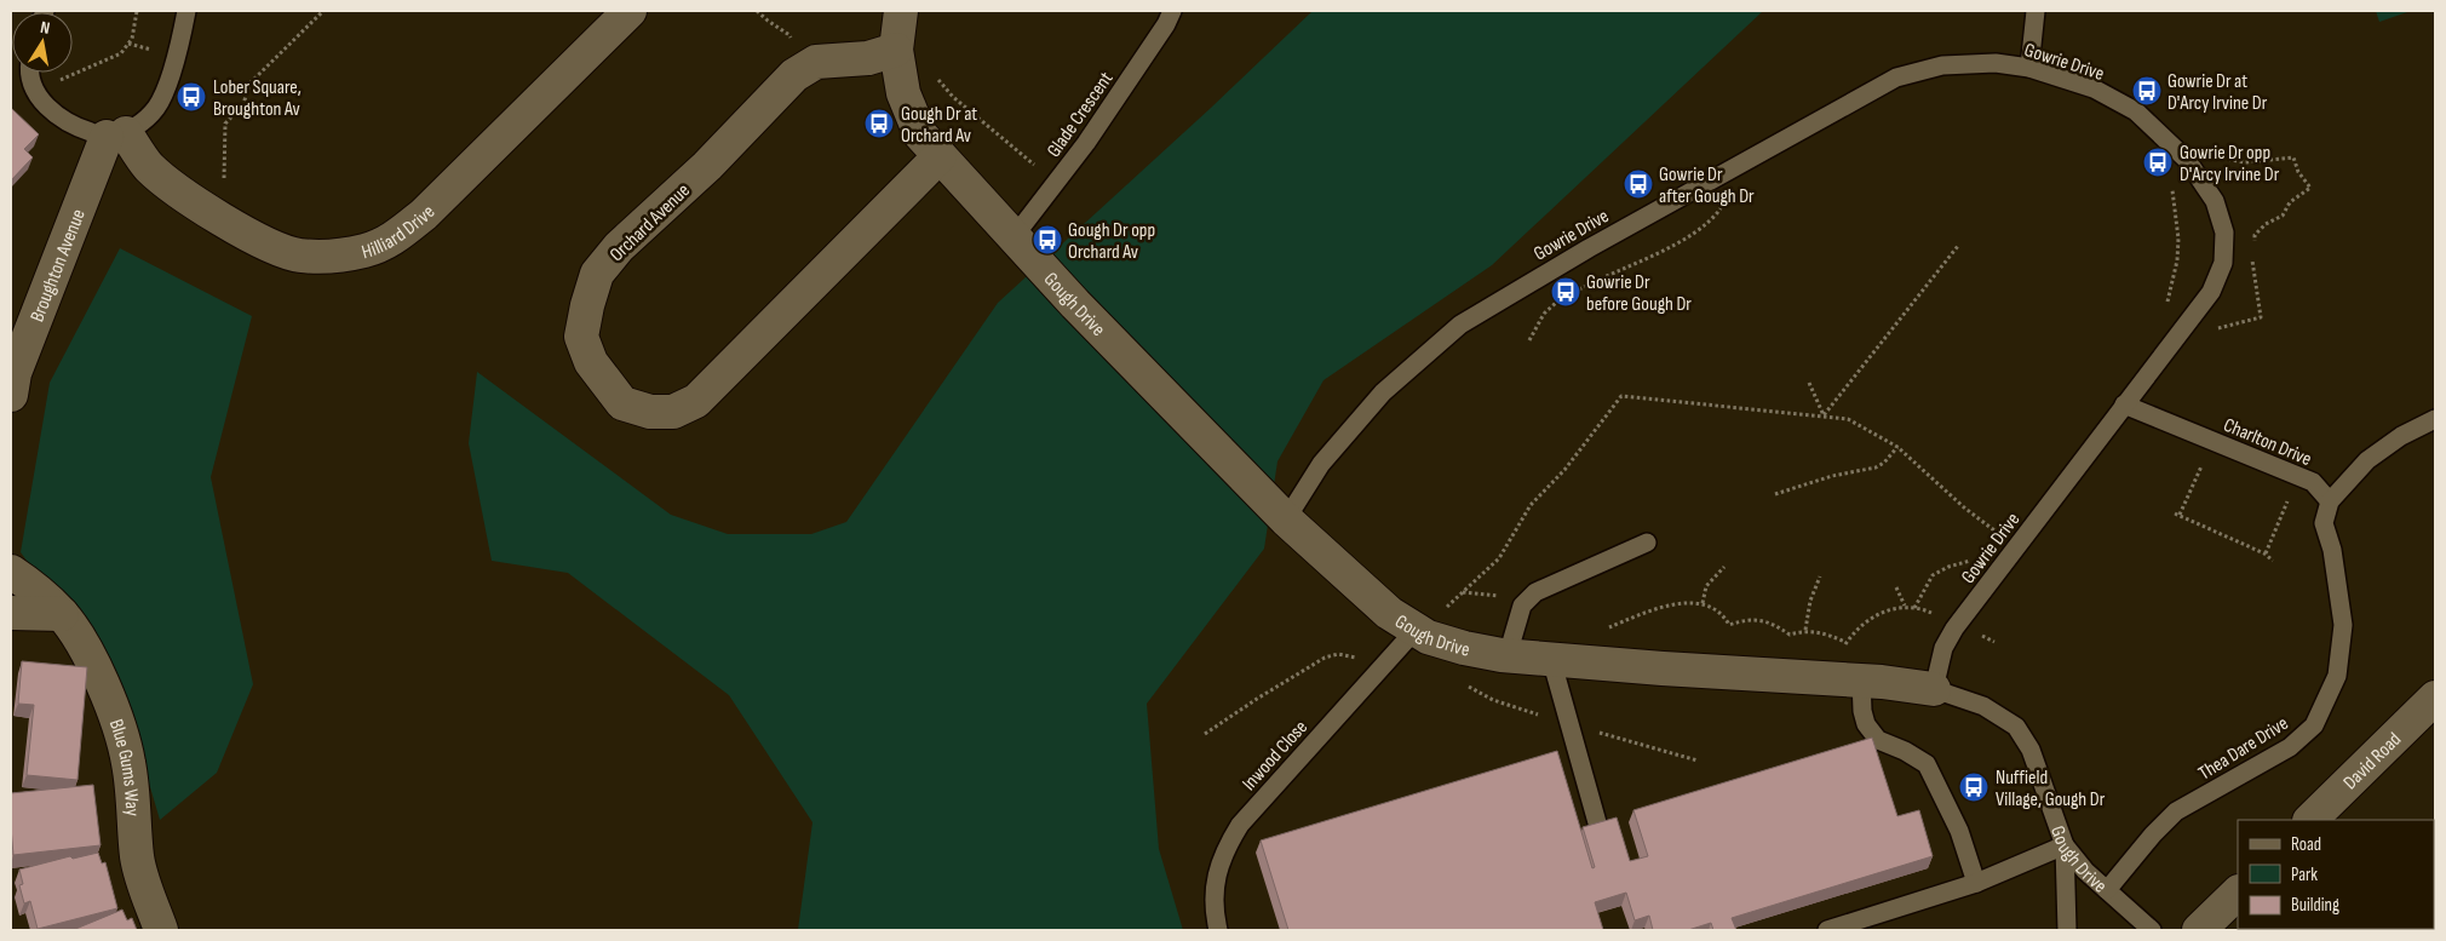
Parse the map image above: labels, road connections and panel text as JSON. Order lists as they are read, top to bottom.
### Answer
{
  "streets": {
    "street": [
      "Orchard Avenue",
      "Hilliard Drive",
      "Broughton Avenue",
      "Gough Drive",
      "David Road",
      "Blue Gums Way"
    ],
    "lane": [
      "Gowrie Drive",
      "Glade Crescent",
      "Charlton Drive",
      "Thea Dare Drive",
      "Inwood Close"
    ]
  },
  "crossings": [
    ["Gowrie Drive", "Gough Drive"],
    ["Gowrie Drive", "Charlton Drive"],
    ["Glade Crescent", "Gough Drive"],
    ["Orchard Avenue", "Gough Drive"],
    ["Hilliard Drive", "Broughton Avenue"],
    ["Gough Drive", "Thea Dare Drive"],
    ["Gough Drive", "Inwood Close"],
    ["Charlton Drive", "Thea Dare Drive"]
  ],
  "places": {
    "bus stop": [
      "Gowrie Dr at D'Arcy Irvine Dr",
      "Lober Square, Broughton Av",
      "Gough Dr at Orchard Av",
      "Gowrie Dr opp D'Arcy Irvine Dr",
      "Gowrie Dr after Gough Dr",
      "Gough Dr opp Orchard Av",
      "Gowrie Dr before Gough Dr",
      "Nuffield Village, Gough Dr"
    ]
  },
  "legend": ["Road", "Park", "Building"],
  "north": "top"
}
